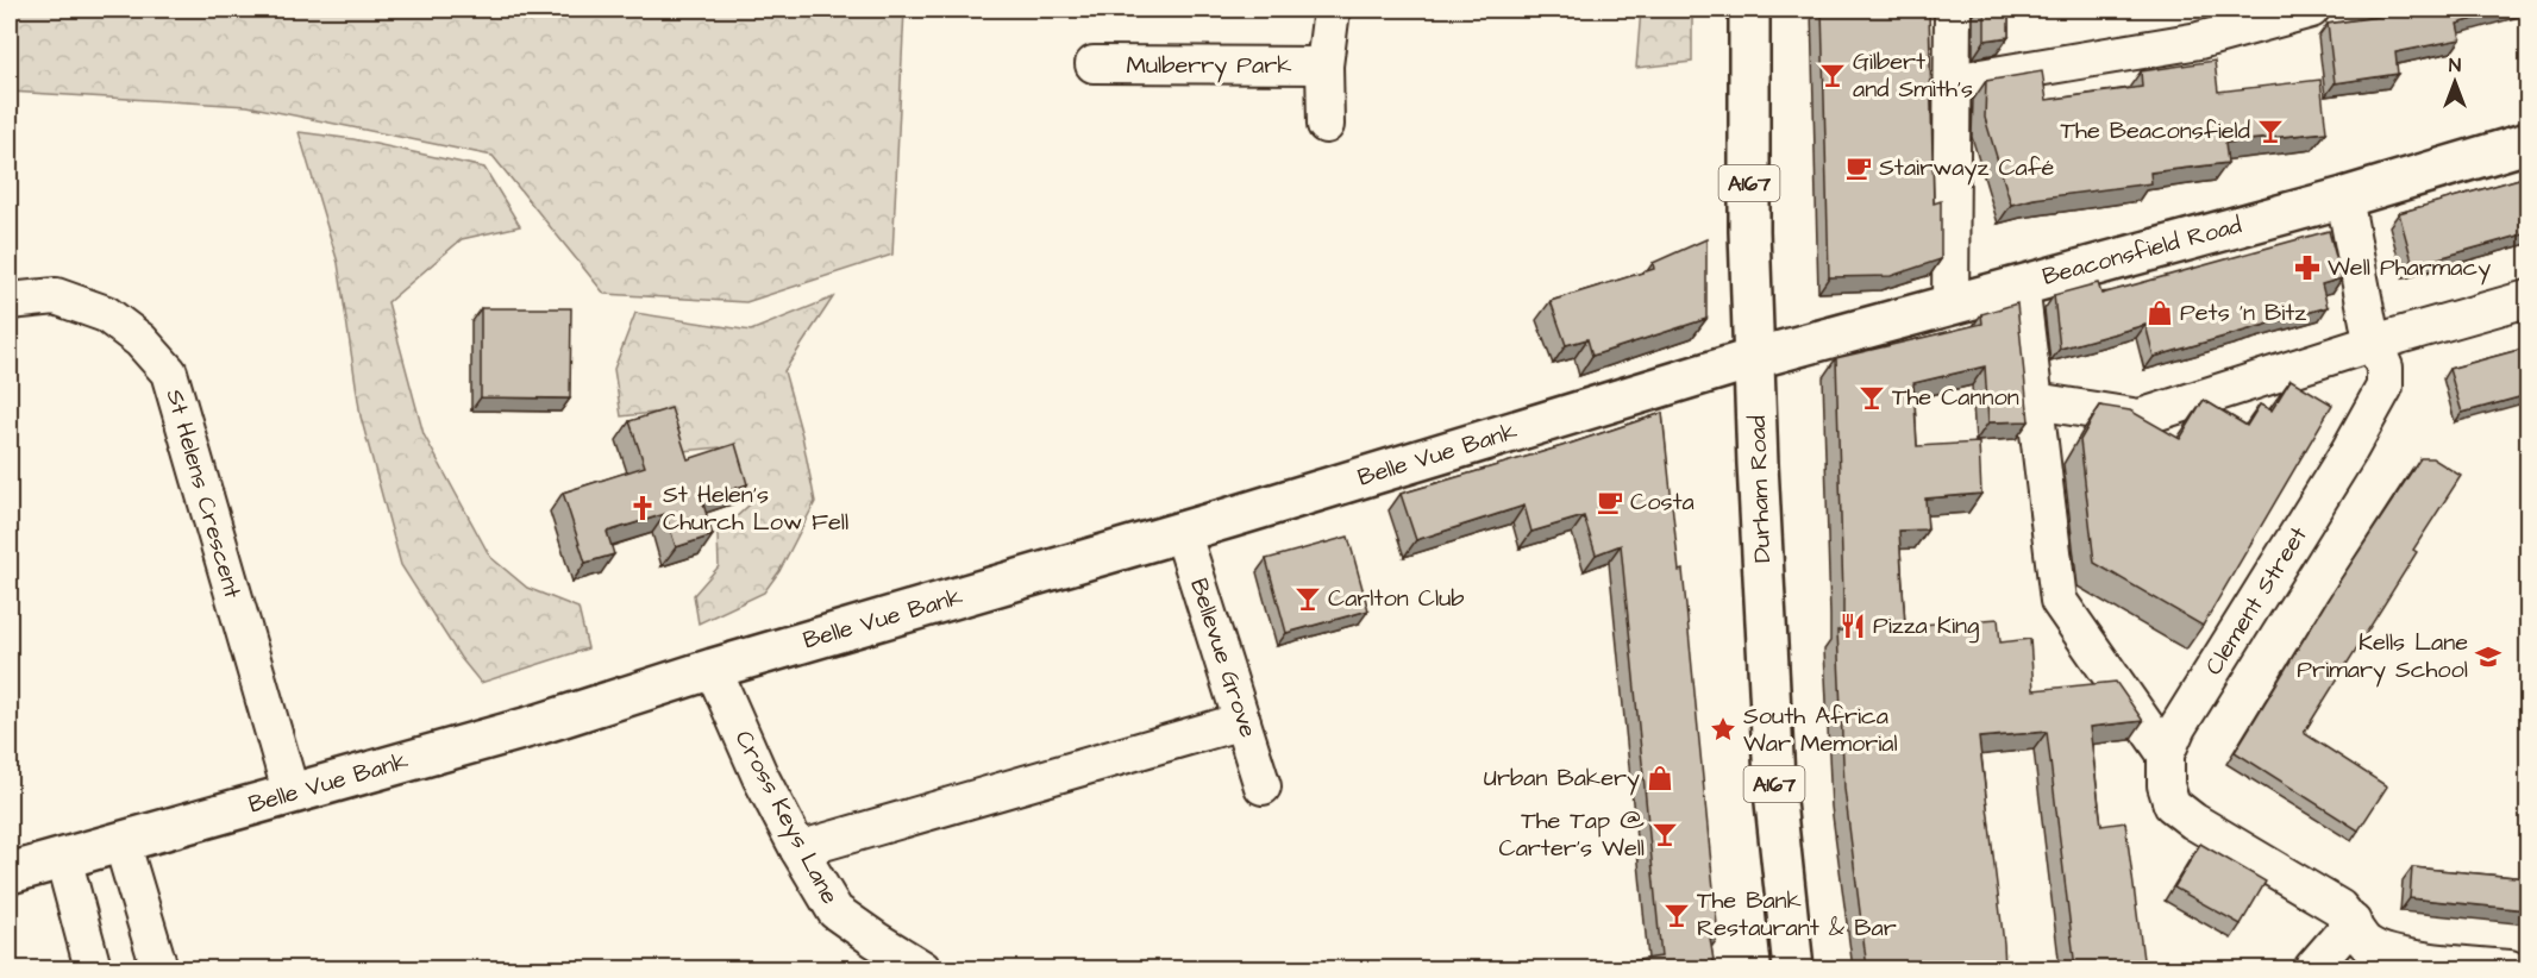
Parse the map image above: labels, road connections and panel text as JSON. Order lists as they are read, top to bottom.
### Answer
{
  "streets": {
    "street": [
      "Mulberry Park",
      "A167",
      "Beaconsfield Road",
      "Belle Vue Bank",
      "Durham Road",
      "St Helens Crescent",
      "Clement Street",
      "Bellevue Grove",
      "Cross Keys Lane"
    ]
  },
  "crossings": [
    ["Beaconsfield Road", "Belle Vue Bank"],
    ["Beaconsfield Road", "Durham Road"],
    ["Beaconsfield Road", "Clement Street"],
    ["Belle Vue Bank", "Durham Road"],
    ["Belle Vue Bank", "St Helens Crescent"],
    ["Belle Vue Bank", "Bellevue Grove"],
    ["Belle Vue Bank", "Cross Keys Lane"]
  ],
  "places": {
    "bar": [
      "Gilbert and Smith's",
      "The Beaconsfield",
      "The Cannon",
      "Carlton Club",
      "The Tap @ Carter's Well",
      "The Bank Restaurant & Bar"
    ],
    "cafe": ["Stairwayz Café", "Costa"],
    "pharmacy": ["Well Pharmacy"],
    "shop": ["Pets 'n Bitz", "Urban Bakery"],
    "church": ["St Helen's Church Low Fell"],
    "restaurant": ["Pizza King"],
    "school or university": ["Kells Lane Primary School"],
    "place": ["South Africa War Memorial"]
  },
  "north": "top"
}
